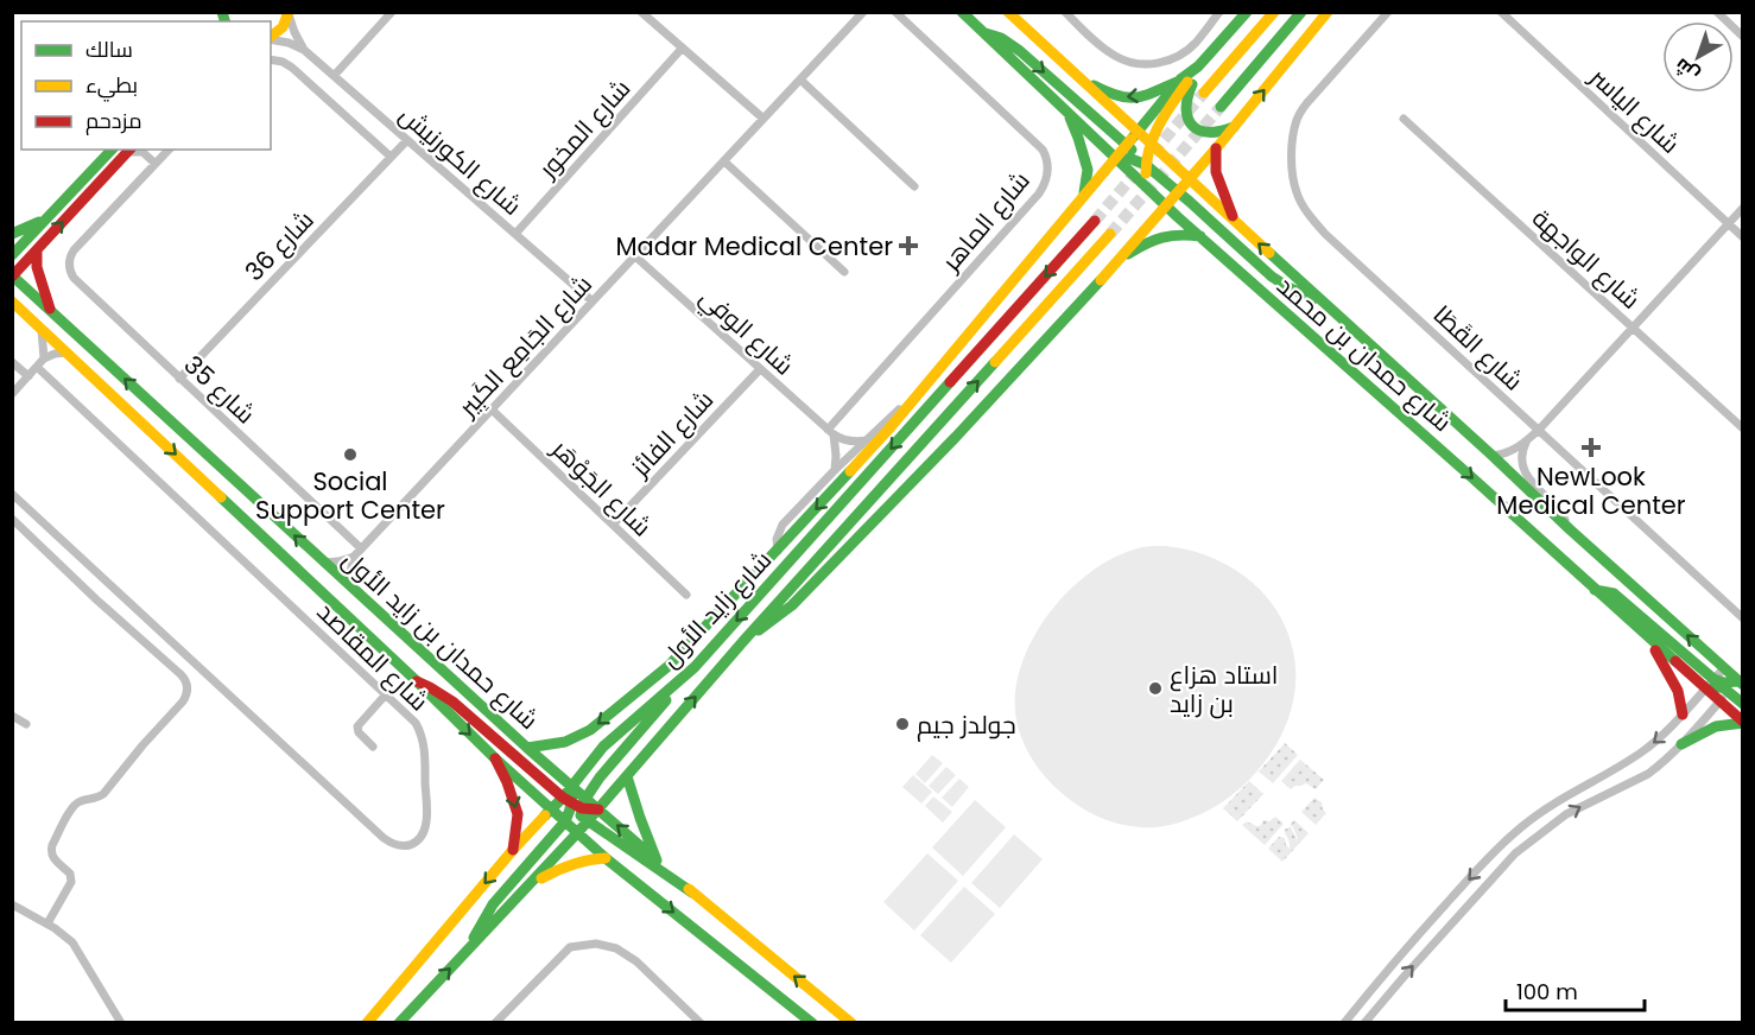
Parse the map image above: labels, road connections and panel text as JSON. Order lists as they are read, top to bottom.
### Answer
{
  "streets": {
    "main road": ["شارع حمدان بن محمد", "شارع زايد الأول", "شارع حمدان بن زايد الأول"],
    "street": [
      "شارع الياسر",
      "شارع المخور",
      "شارع الكورنيش",
      "شارع الماهر",
      "شارع 36",
      "شارع الواجهة",
      "شارع الوفي",
      "شارع الجَامِع الكَبِير",
      "شارع القَطَا",
      "شارع 35",
      "شارع الفائز",
      "شارع الجَوْهَر",
      "شارع المقاصد"
    ]
  },
  "crossings": [
    ["شارع المخور", "شارع الكورنيش"],
    ["شارع الكورنيش", "شارع 36"],
    ["شارع الكورنيش", "شارع الجَامِع الكَبِير"],
    ["شارع الماهر", "شارع الوفي"],
    ["شارع 36", "شارع 35"],
    ["شارع الوفي", "شارع الجَامِع الكَبِير"],
    ["شارع الوفي", "شارع الفائز"],
    ["شارع الجَامِع الكَبِير", "شارع 35"],
    ["شارع الجَامِع الكَبِير", "شارع الجَوْهَر"],
    ["شارع الفائز", "شارع الجَوْهَر"],
    ["شارع زايد الأول", "شارع حمدان بن زايد الأول"]
  ],
  "places": {
    "health": ["Madar Medical Center", "NewLook Medical Center"],
    "other": ["Social Support Center", "استاد هزاع بن زايد", "جولدز جيم"]
  },
  "legend": ["سالك", "بطيء", "مزدحم"],
  "scale_bar": "100 m",
  "north": "bottom left"
}
